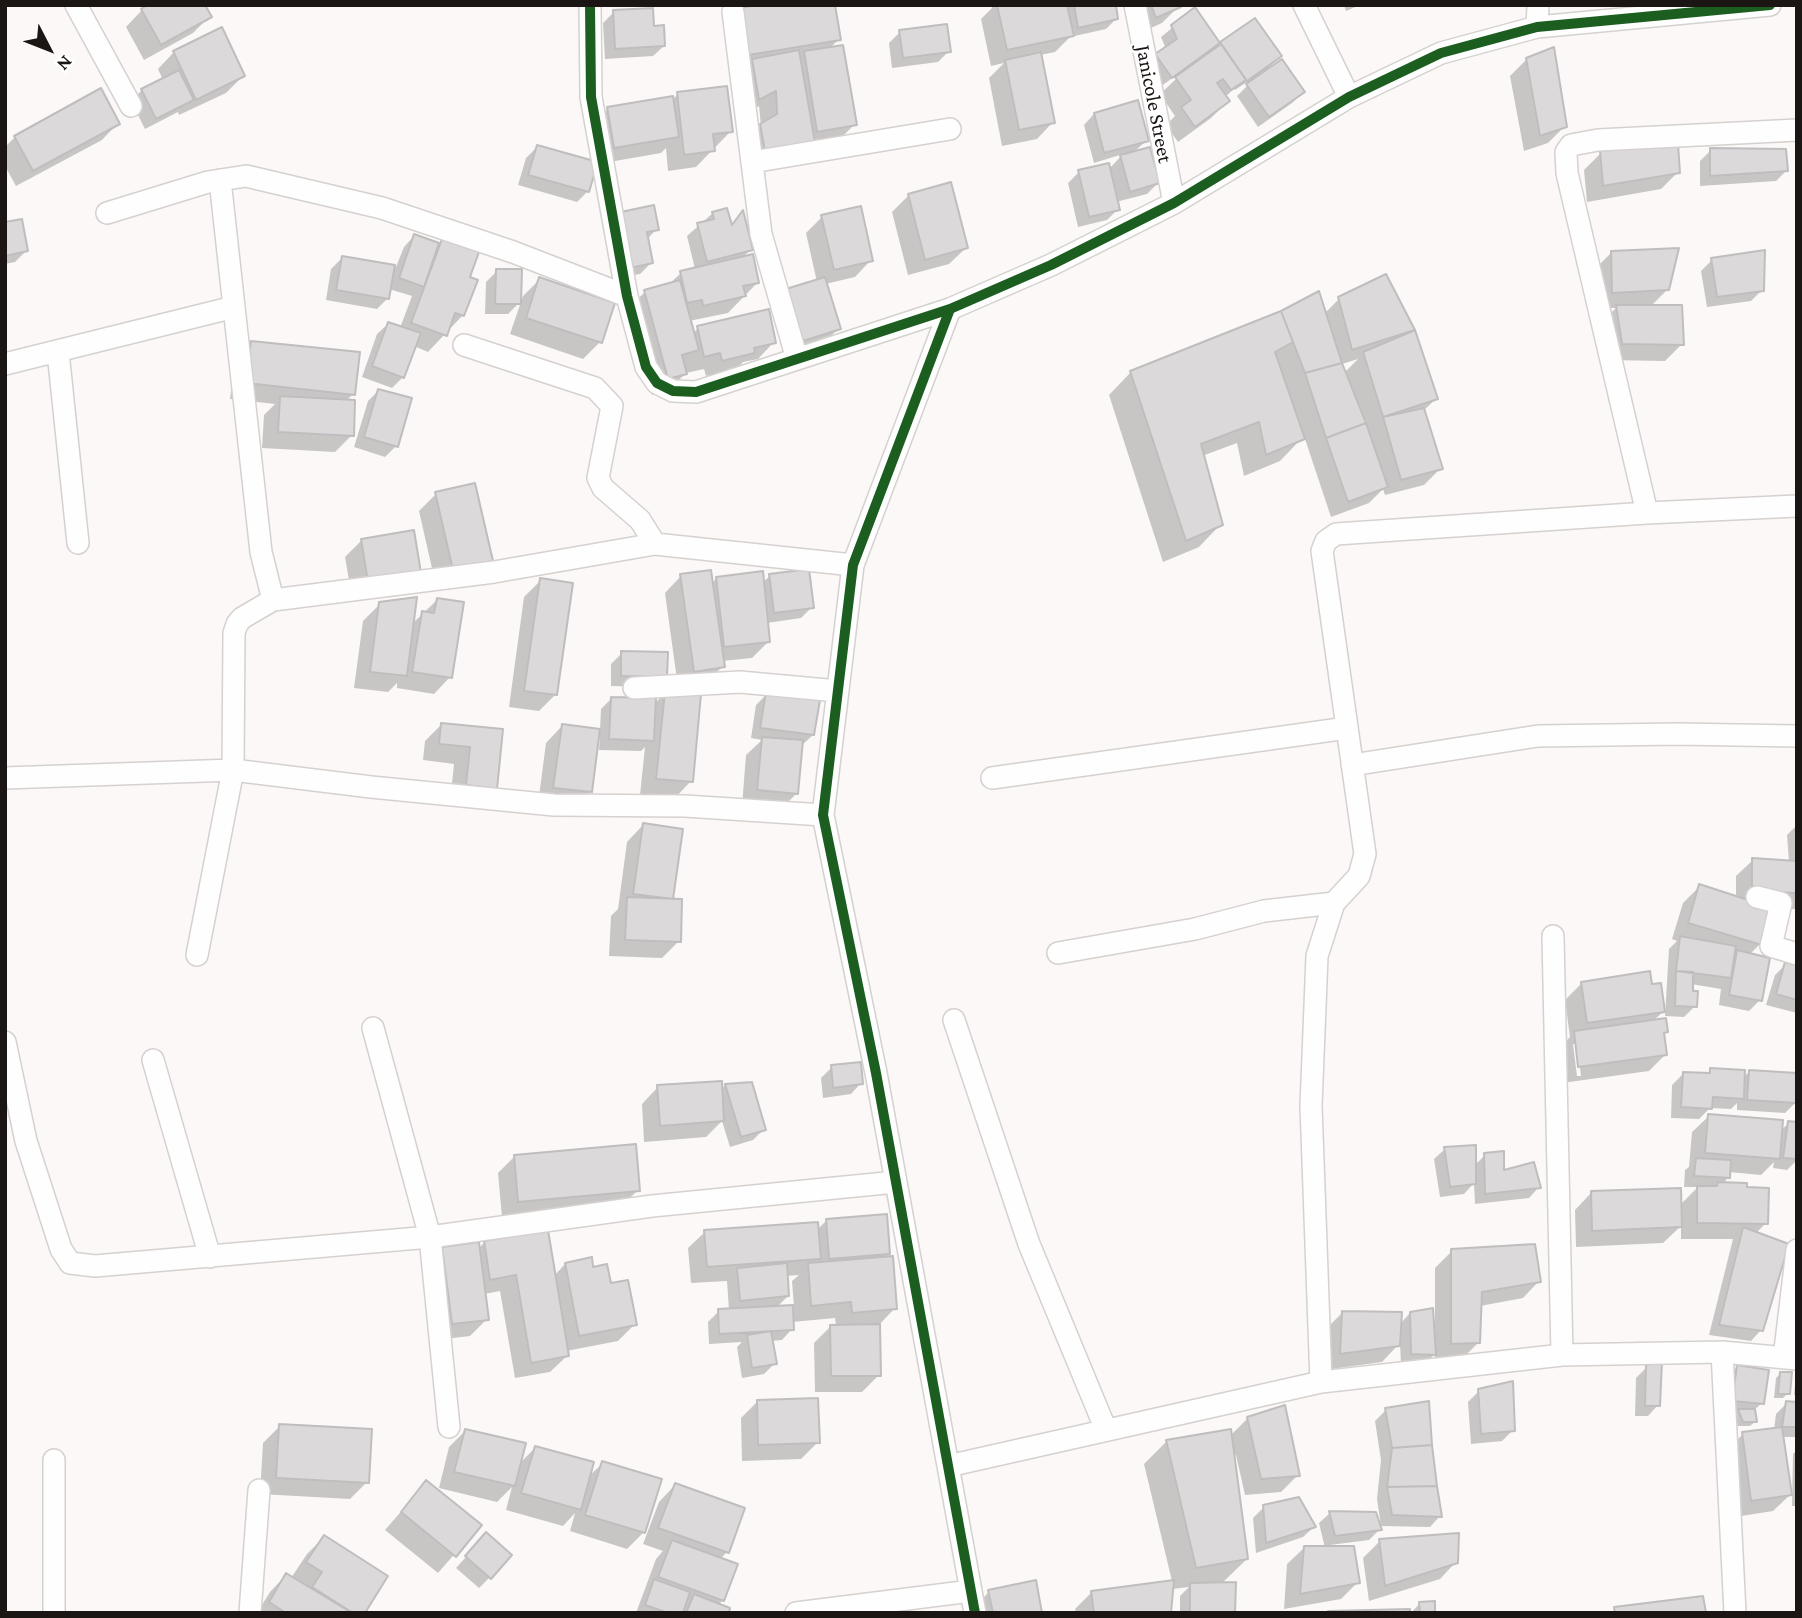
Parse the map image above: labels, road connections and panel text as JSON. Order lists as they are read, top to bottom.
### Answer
{
  "streets": {
    "street": ["Janicole Street"]
  },
  "north": "bottom right"
}
